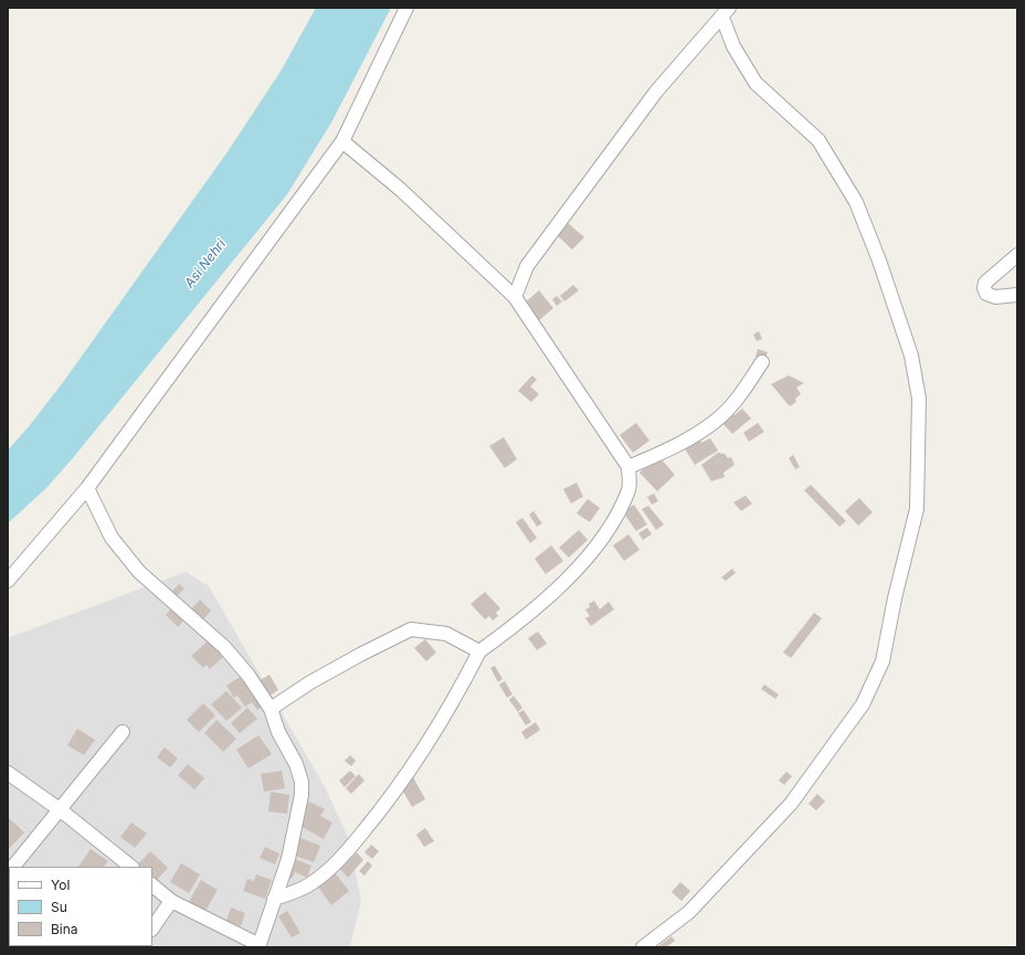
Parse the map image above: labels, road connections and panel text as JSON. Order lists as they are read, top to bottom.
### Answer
{
  "water": ["Asi Nehri"],
  "legend": ["Yol", "Su", "Bina"]
}
